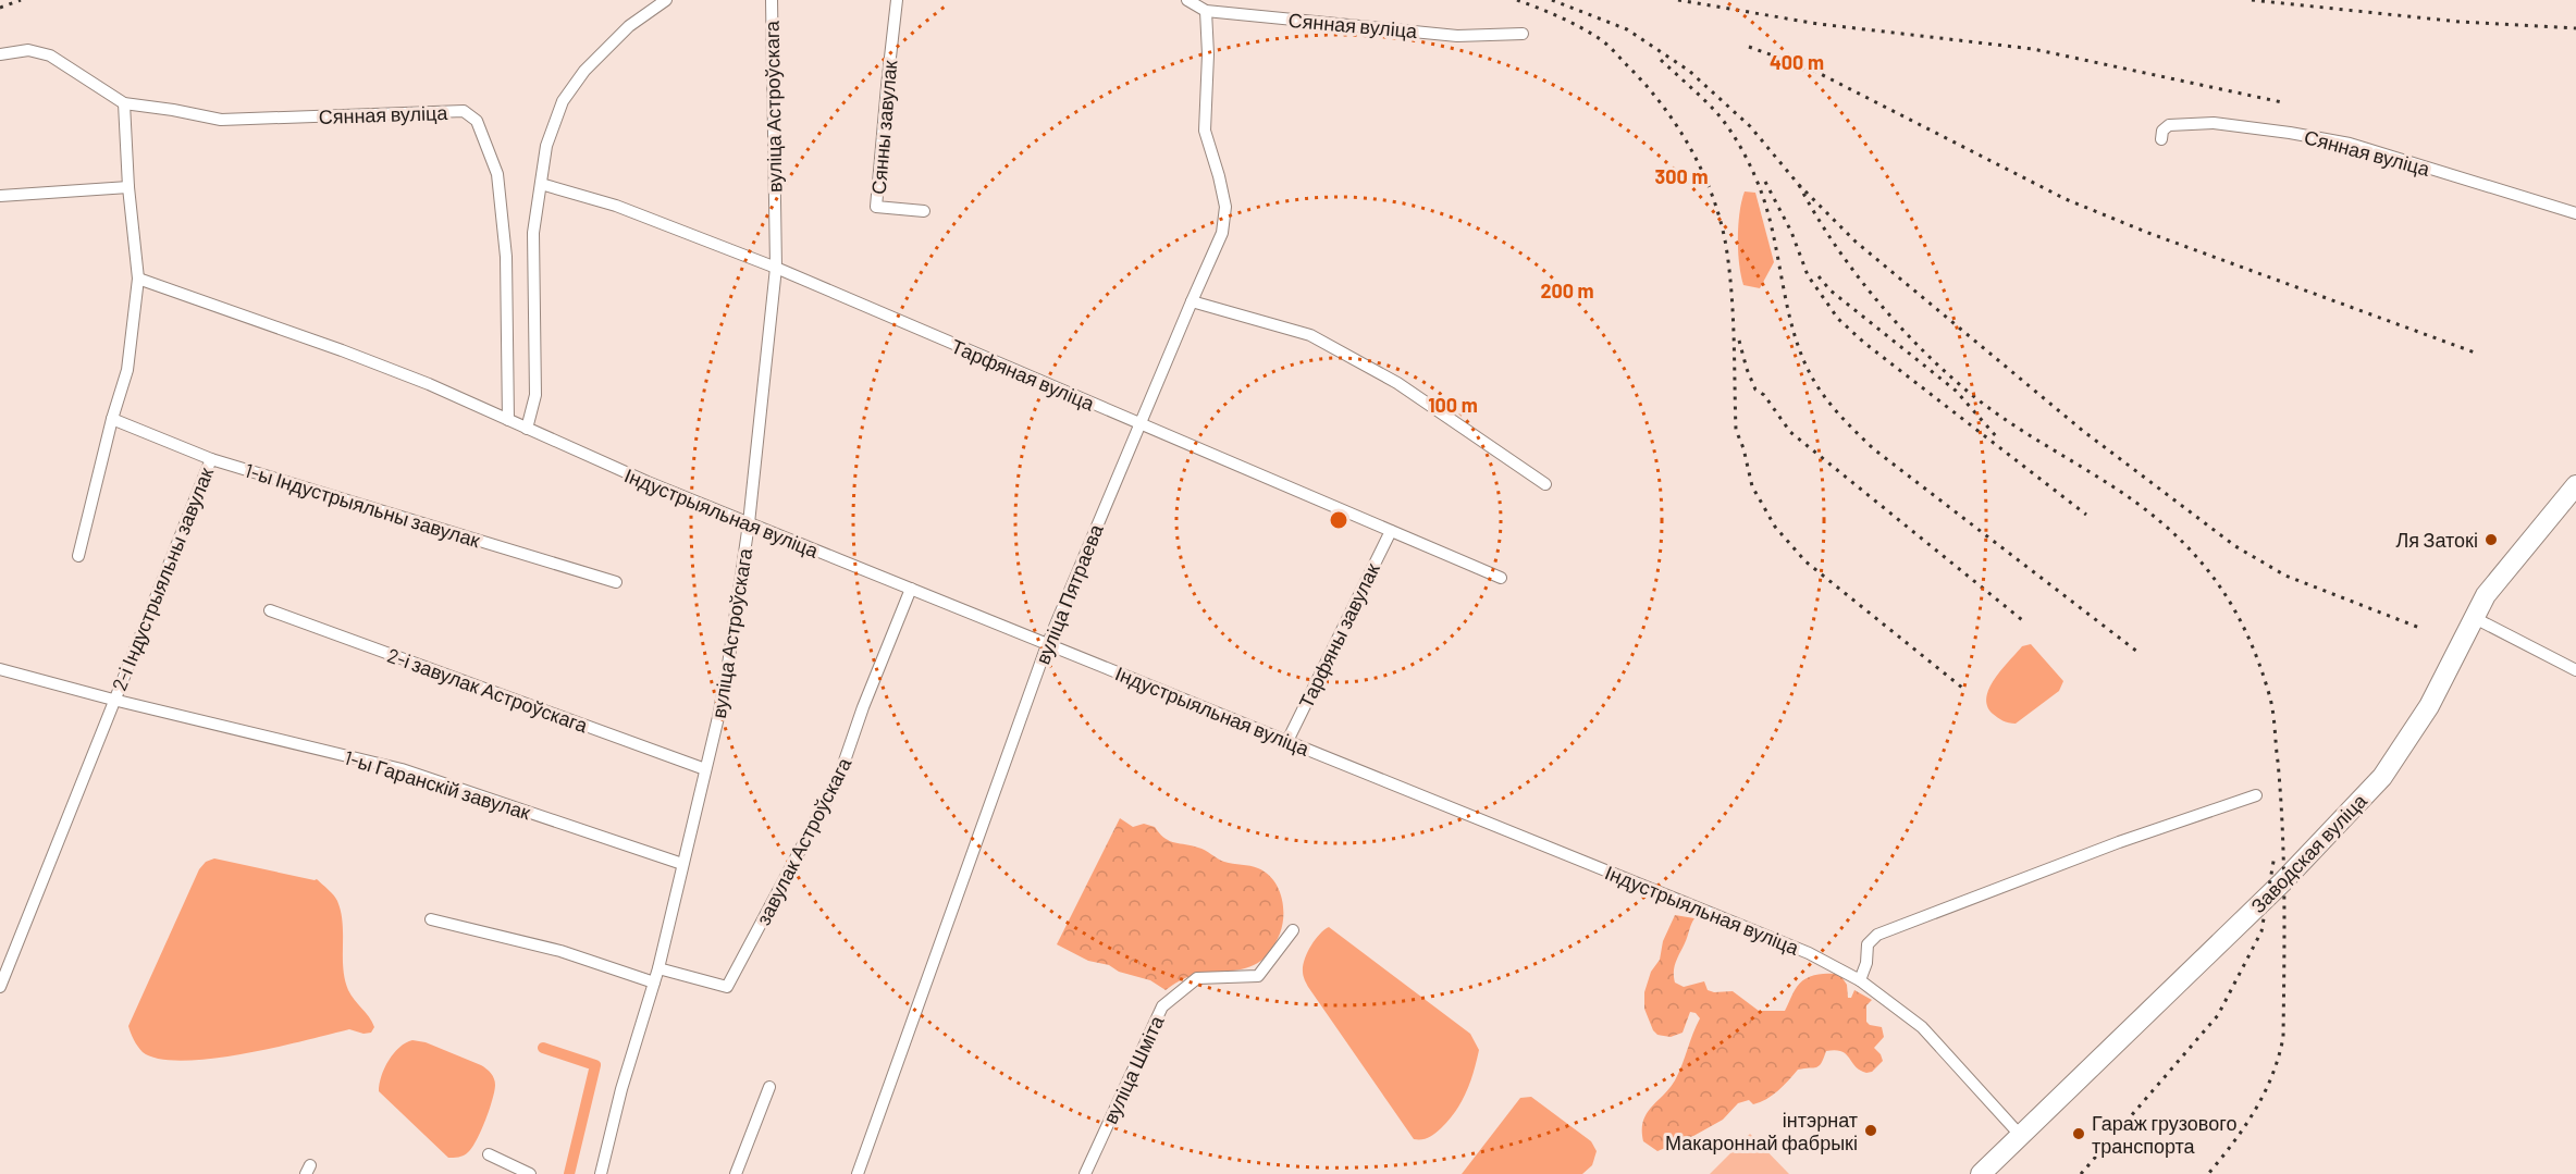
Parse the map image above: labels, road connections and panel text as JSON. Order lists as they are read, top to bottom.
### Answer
{
  "streets": {
    "main road": ["Заводская вуліца"],
    "street": [
      "Сянная вуліца",
      "вуліца Астроўскага",
      "Сянны завулак",
      "Тарфяная вуліца",
      "1-ы Індустрыяльны завулак",
      "Індустрыяльная вуліца",
      "2-і Індустрыяльны завулак",
      "вуліца Пятраева",
      "Тарфяны завулак",
      "2-і завулак Астроўскага",
      "1-ы Гаранскій завулак",
      "завулак Астроўскага",
      "вуліца Шміта"
    ]
  },
  "crossings": [
    ["Сянная вуліца", "Індустрыяльная вуліца"],
    ["Сянная вуліца", "вуліца Пятраева"],
    ["вуліца Астроўскага", "Тарфяная вуліца"],
    ["вуліца Астроўскага", "Індустрыяльная вуліца"],
    ["вуліца Астроўскага", "2-і завулак Астроўскага"],
    ["вуліца Астроўскага", "1-ы Гаранскій завулак"],
    ["вуліца Астроўскага", "завулак Астроўскага"],
    ["Тарфяная вуліца", "вуліца Пятраева"],
    ["Тарфяная вуліца", "Тарфяны завулак"],
    ["1-ы Індустрыяльны завулак", "2-і Індустрыяльны завулак"],
    ["Індустрыяльная вуліца", "вуліца Пятраева"],
    ["Індустрыяльная вуліца", "Тарфяны завулак"],
    ["Індустрыяльная вуліца", "завулак Астроўскага"],
    ["Індустрыяльная вуліца", "Заводская вуліца"],
    ["2-і Індустрыяльны завулак", "1-ы Гаранскій завулак"]
  ],
  "places": ["Ля Затокі", "інтэрнат Макароннай фабрыкі", "Гараж грузового транспорта"],
  "rings": [
    "400 m",
    "300 m",
    "200 m",
    "100 m"
  ]
}
